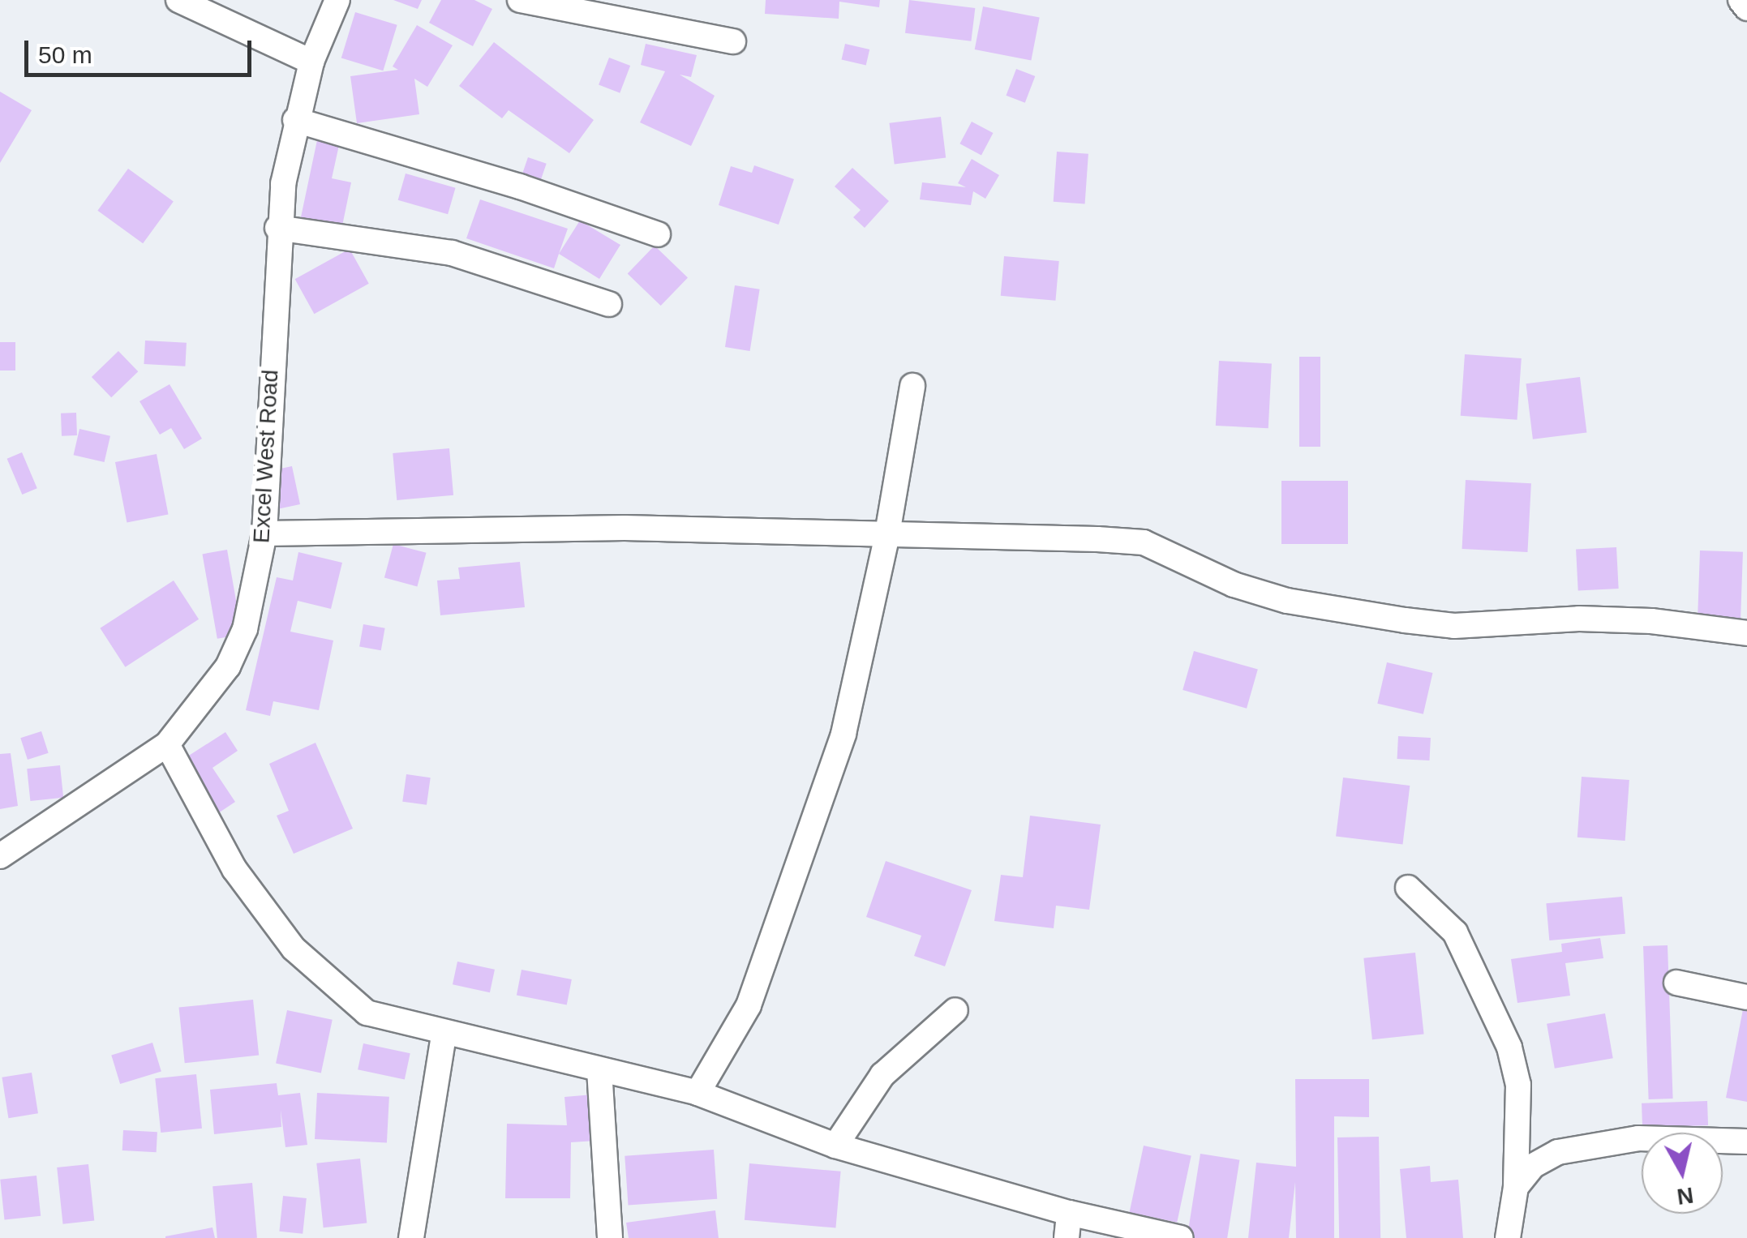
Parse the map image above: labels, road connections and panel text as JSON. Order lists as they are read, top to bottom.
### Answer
{
  "streets": {
    "street": ["Excel West Road"]
  },
  "scale_bar": "50 m",
  "north": "bottom"
}
